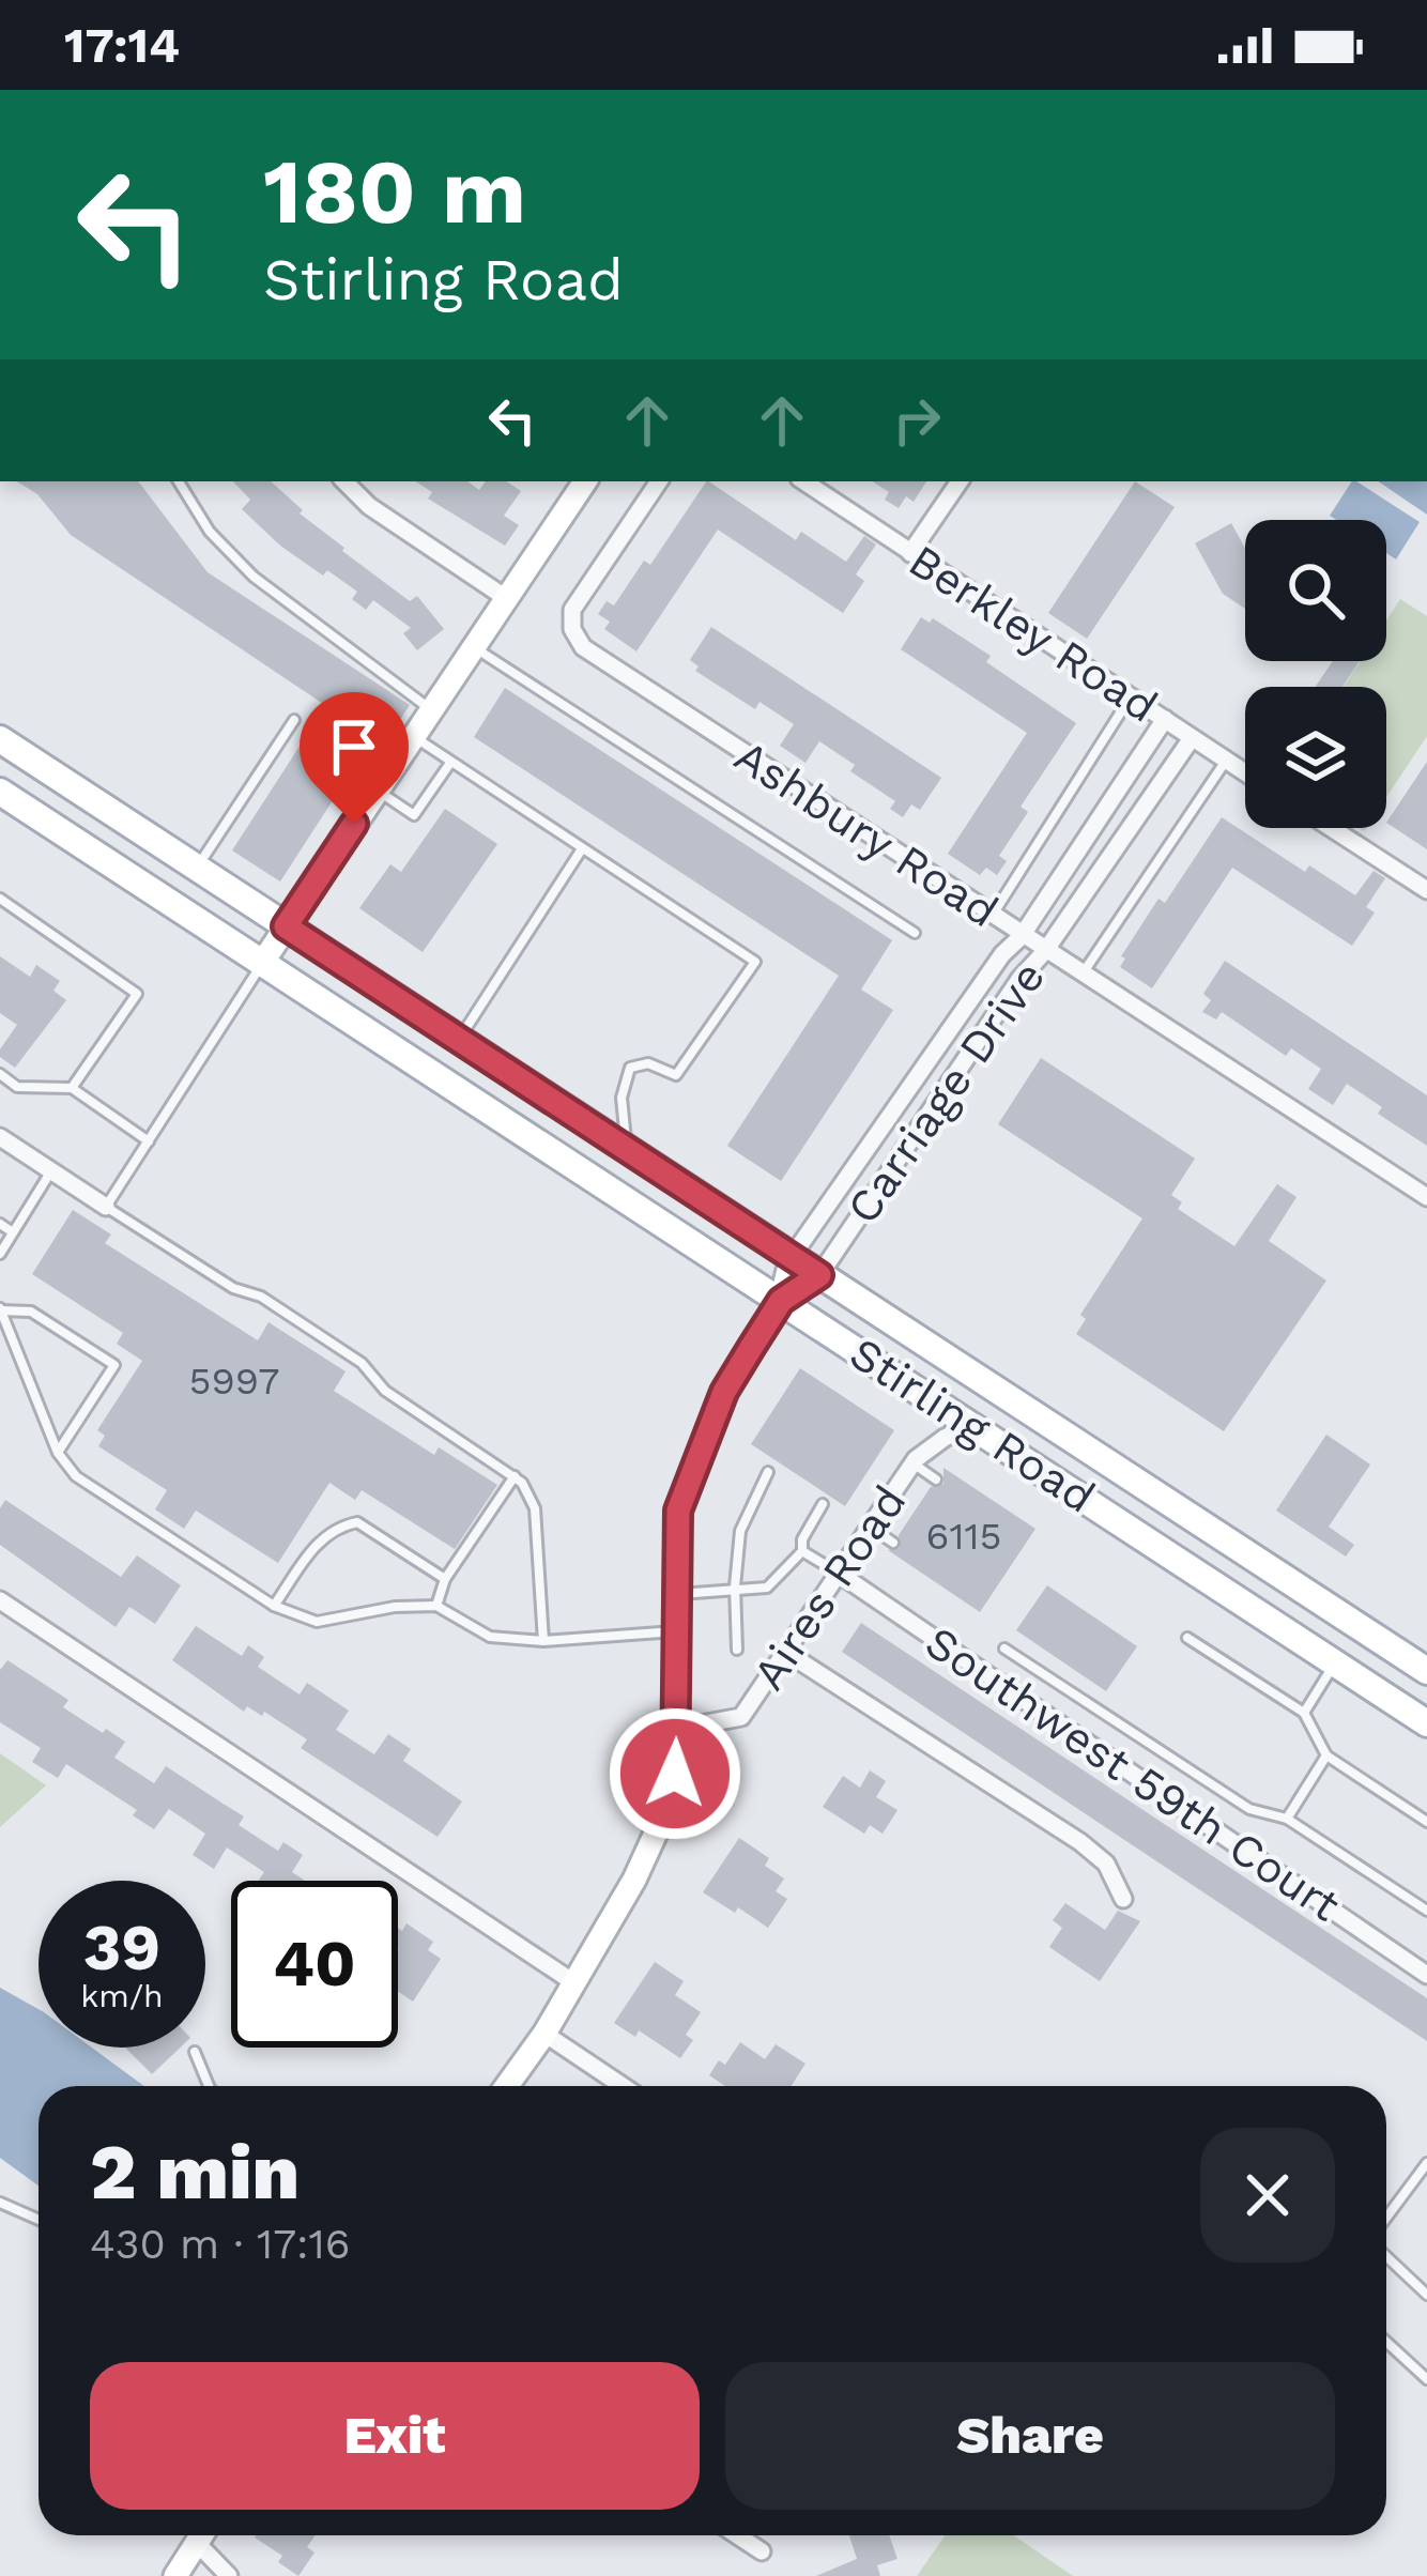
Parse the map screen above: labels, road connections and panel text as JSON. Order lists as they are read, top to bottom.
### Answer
{
  "streets": {
    "main road": ["Stirling Road"],
    "street": [
      "Berkley Road",
      "Ashbury Road",
      "Carriage Drive",
      "Aires Road",
      "Southwest 59th Court"
    ]
  },
  "crossings": [
    ["Berkley Road", "Carriage Drive"],
    ["Ashbury Road", "Carriage Drive"],
    ["Carriage Drive", "Stirling Road"],
    ["Stirling Road", "Aires Road"],
    ["Aires Road", "Southwest 59th Court"]
  ],
  "house_numbers": ["5997", "6115"],
  "page": {
    "status": "17:14",
    "turn": ["180 m", "Stirling Road"],
    "speed": "39 km/h",
    "limit": "40",
    "heading": ["2 min", "430 m · 17:16"],
    "buttons": ["Exit", "Share"]
  }
}
